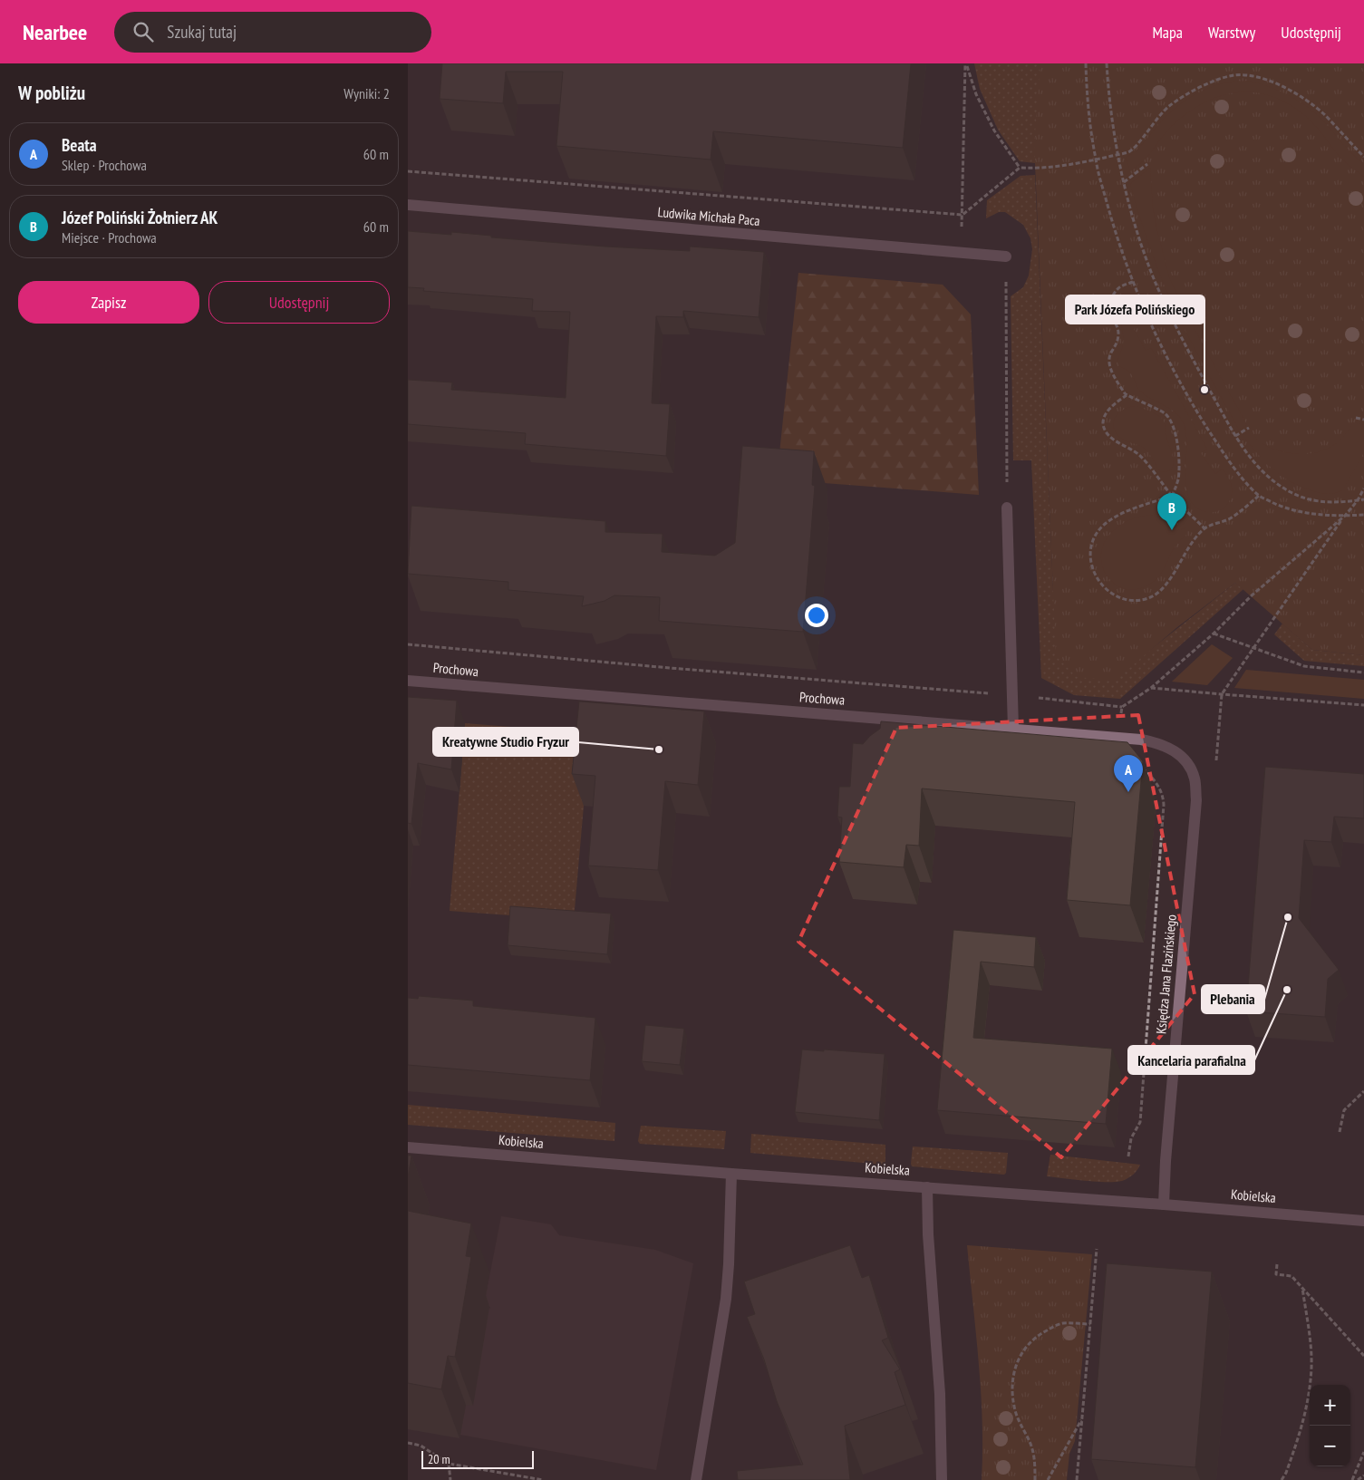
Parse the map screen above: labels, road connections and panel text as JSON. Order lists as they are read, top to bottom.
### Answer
{
  "streets": {
    "street": [
      "Ludwika Michała Paca",
      "Prochowa",
      "Księdza Jana Flazińskiego",
      "Kobielska"
    ]
  },
  "crossings": [
    ["Prochowa", "Księdza Jana Flazińskiego"],
    ["Księdza Jana Flazińskiego", "Kobielska"]
  ],
  "places": [
    "Park Józefa Polińskiego",
    "Kreatywne Studio Fryzur",
    "Plebania",
    "Kancelaria parafialna"
  ],
  "scale_bar": "20 m",
  "page": {
    "header": "Nearbee",
    "search": "Szukaj tutaj",
    "nav": ["Mapa", "Warstwy", "Udostępnij"],
    "heading": ["W pobliżu", "Wyniki: 2"],
    "list": [
      {
        "mark": "A",
        "name": "Beata",
        "note": "Sklep · Prochowa",
        "value": "60 m"
      },
      {
        "mark": "B",
        "name": "Józef Poliński Żołnierz AK",
        "note": "Miejsce · Prochowa",
        "value": "60 m"
      }
    ],
    "buttons": ["Zapisz", "Udostępnij"],
    "pins": ["B", "A"],
    "map_buttons": ["+", "−"],
    "scale": "20 m"
  }
}
